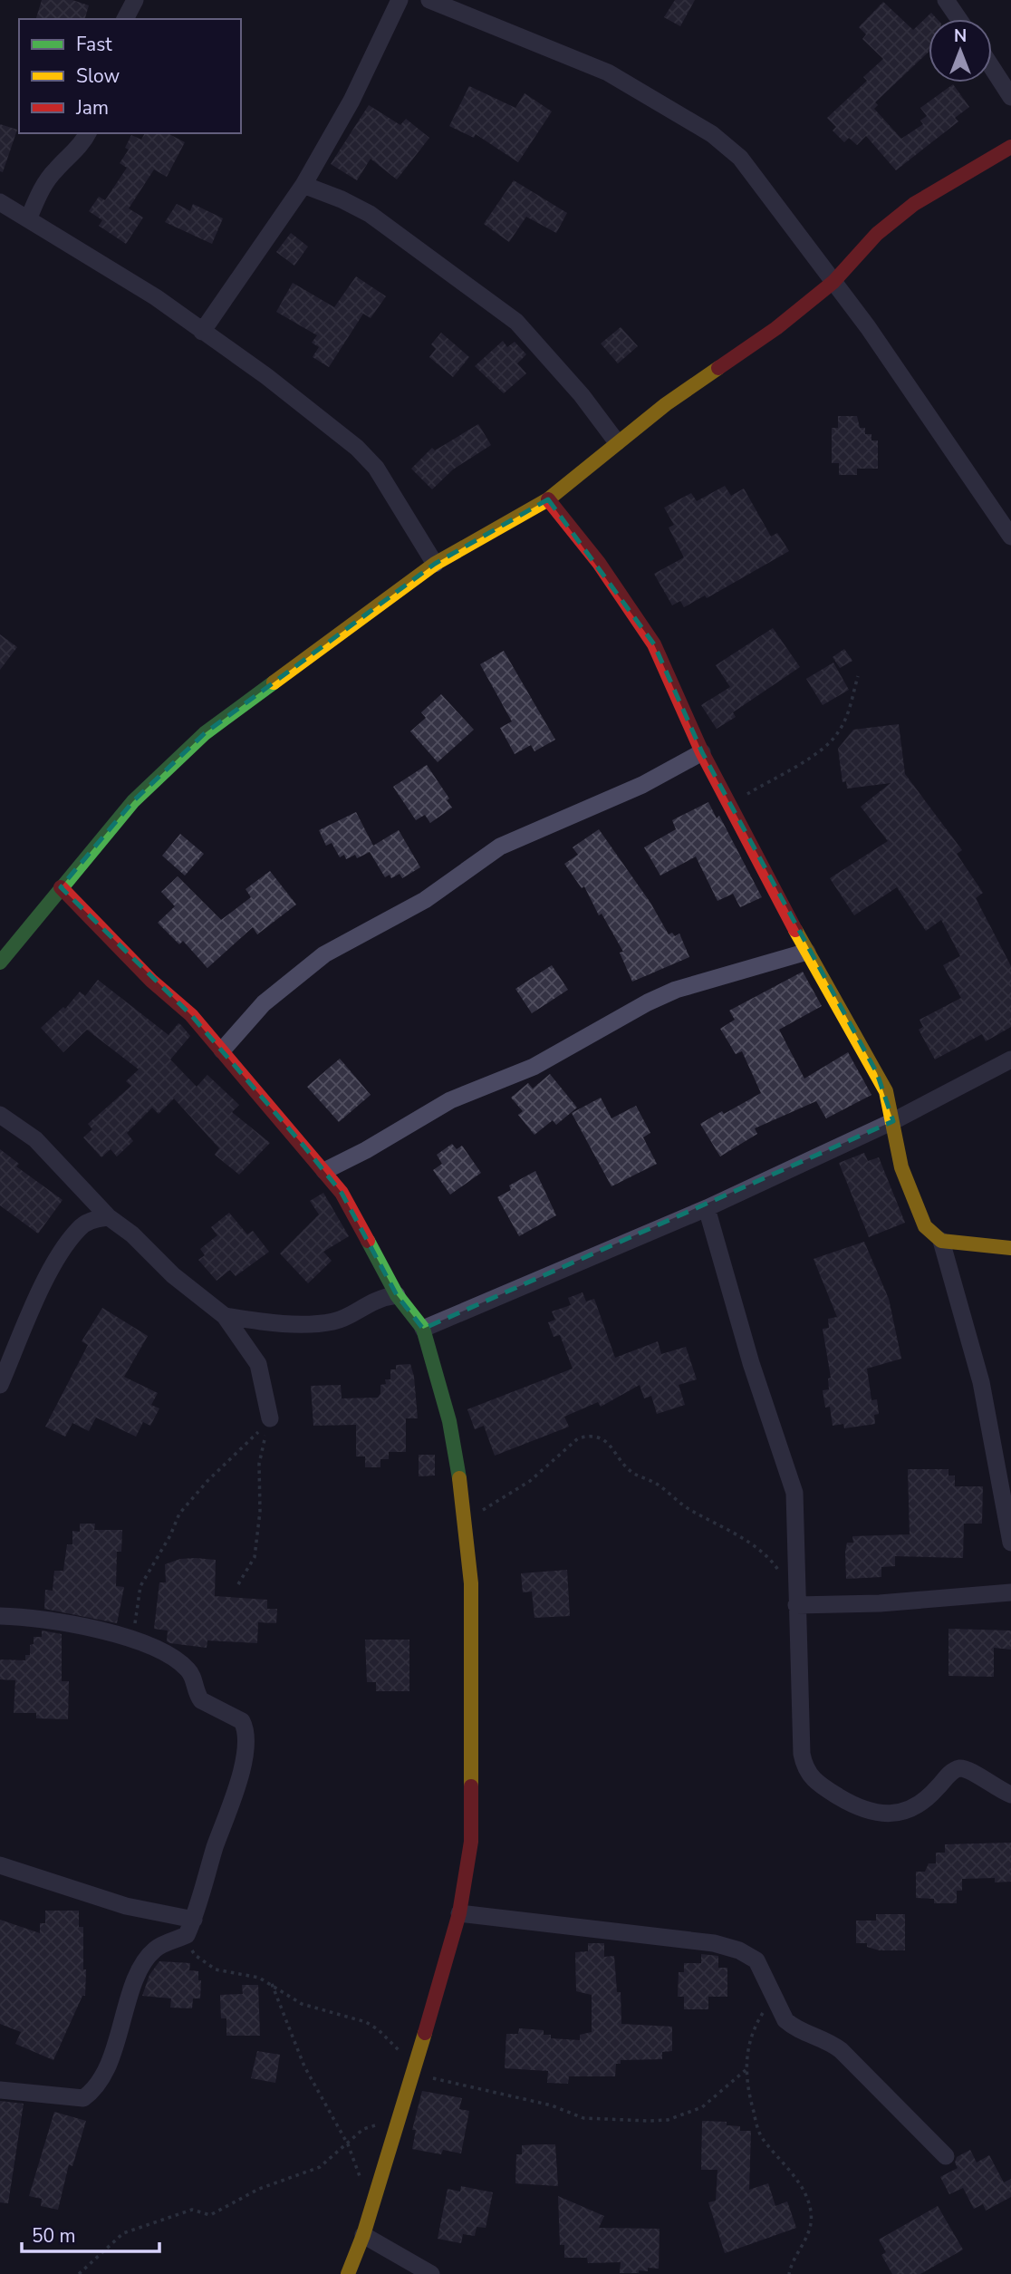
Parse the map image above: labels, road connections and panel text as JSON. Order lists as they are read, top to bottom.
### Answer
{
  "legend": ["Fast", "Slow", "Jam"],
  "scale_bar": "50 m",
  "north": "top"
}
